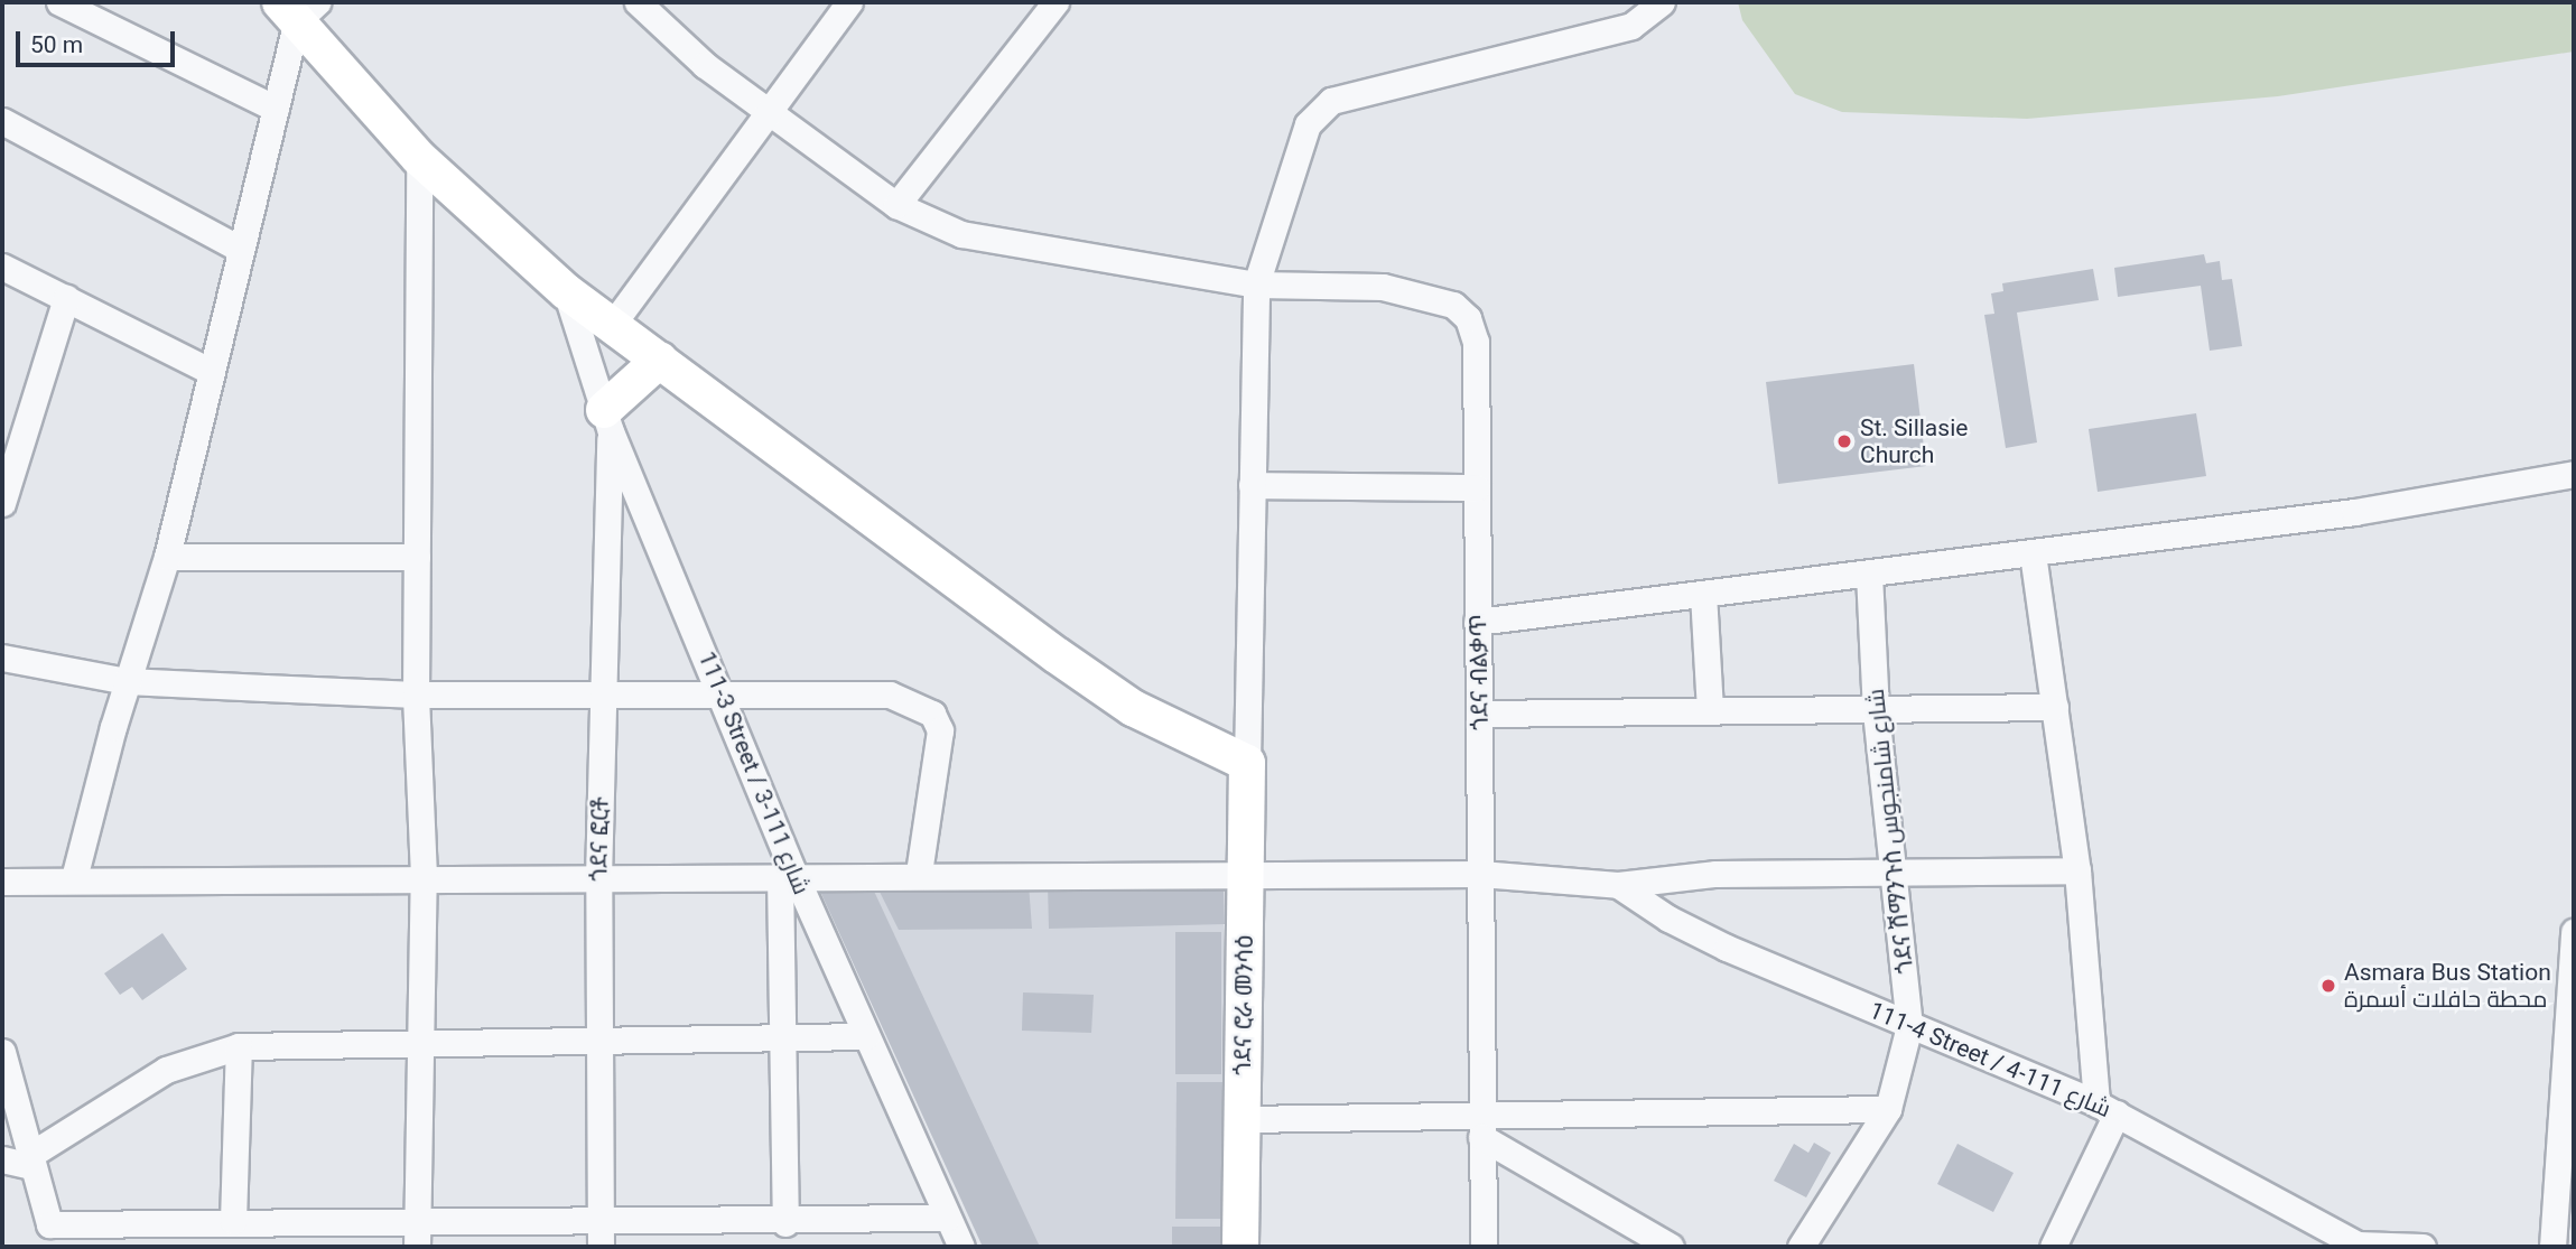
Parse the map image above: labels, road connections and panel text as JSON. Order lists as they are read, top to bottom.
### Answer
{
  "streets": {
    "main road": ["ጎደና ሮራ መንሳዕ"],
    "street": [
      "ጎደና ብልቃጥ",
      "111-3 Street / شارع 111-3",
      "ጎደና ሽማንጉስ شارع شامنجوس",
      "ጎደና ፎርቶ",
      "111-4 Street / شارع 111-4"
    ]
  },
  "crossings": [
    ["111-3 Street / شارع 111-3", "ጎደና ፎርቶ"],
    ["ጎደና ሽማንጉስ شارع شامنجوس", "111-4 Street / شارع 111-4"]
  ],
  "places": ["St. Sillasie Church", "Asmara Bus Station محطة حافلات أسمرة"],
  "scale_bar": "50 m"
}
